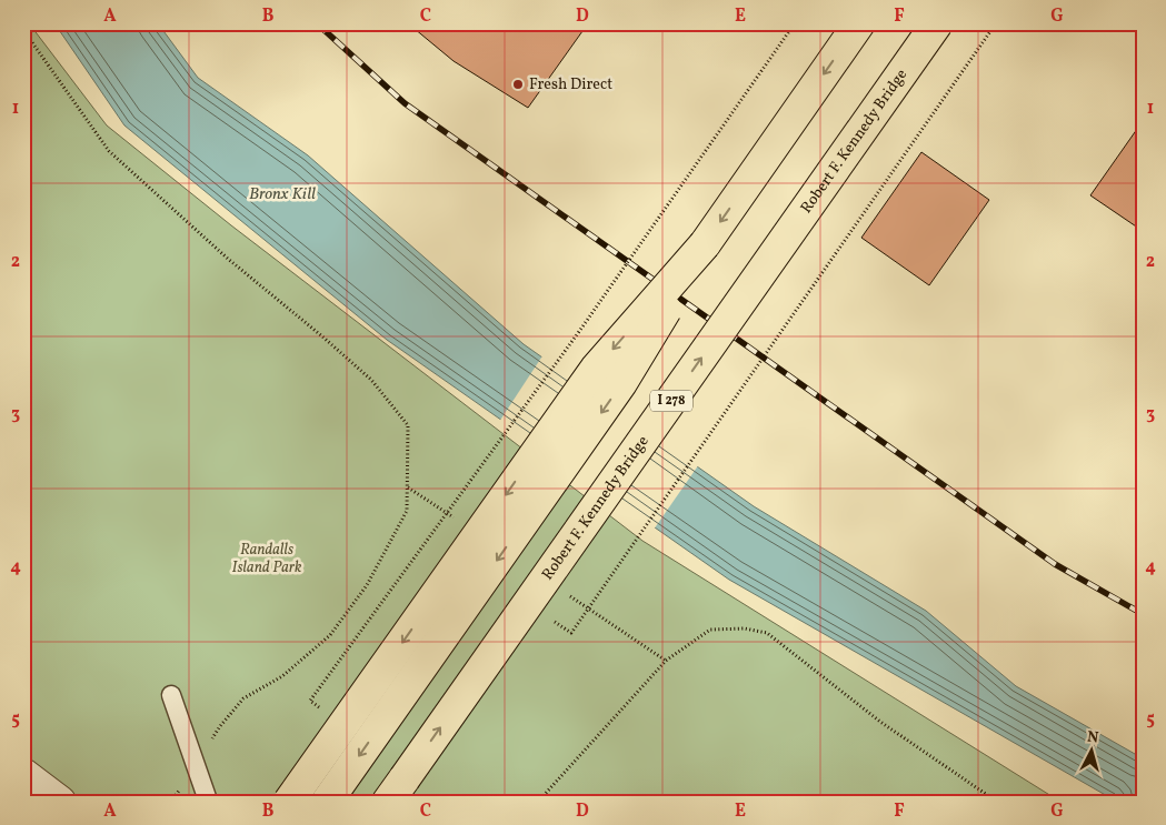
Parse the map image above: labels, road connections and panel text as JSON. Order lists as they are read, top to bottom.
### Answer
{
  "streets": {
    "highway": ["Robert F. Kennedy Bridge", "I 278"]
  },
  "water": ["Bronx Kill"],
  "parks": ["Randalls Island Park"],
  "places": ["Fresh Direct"],
  "north": "top",
  "grid": {
    "columns": [
      "A",
      "B",
      "C",
      "D",
      "E",
      "F",
      "G"
    ],
    "rows": [
      "1",
      "2",
      "3",
      "4",
      "5"
    ]
  }
}
